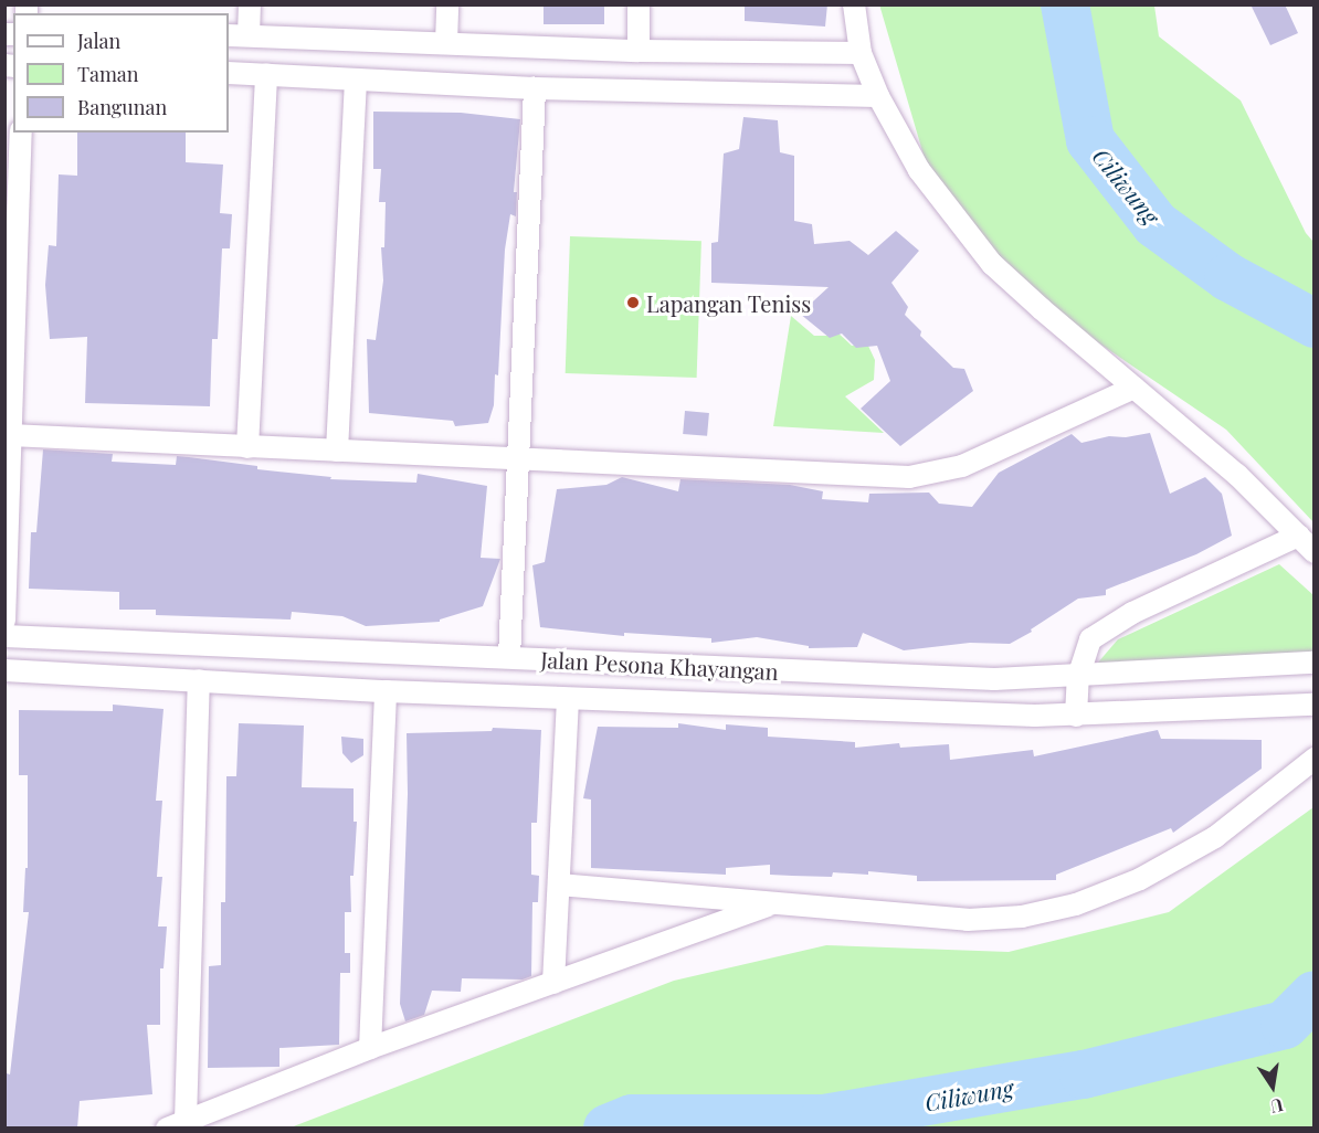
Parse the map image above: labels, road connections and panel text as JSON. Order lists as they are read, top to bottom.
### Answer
{
  "streets": {
    "street": ["Jalan Pesona Khayangan"]
  },
  "water": ["Ciliwung"],
  "places": ["Lapangan Teniss"],
  "legend": ["Jalan", "Taman", "Bangunan"],
  "north": "bottom"
}
